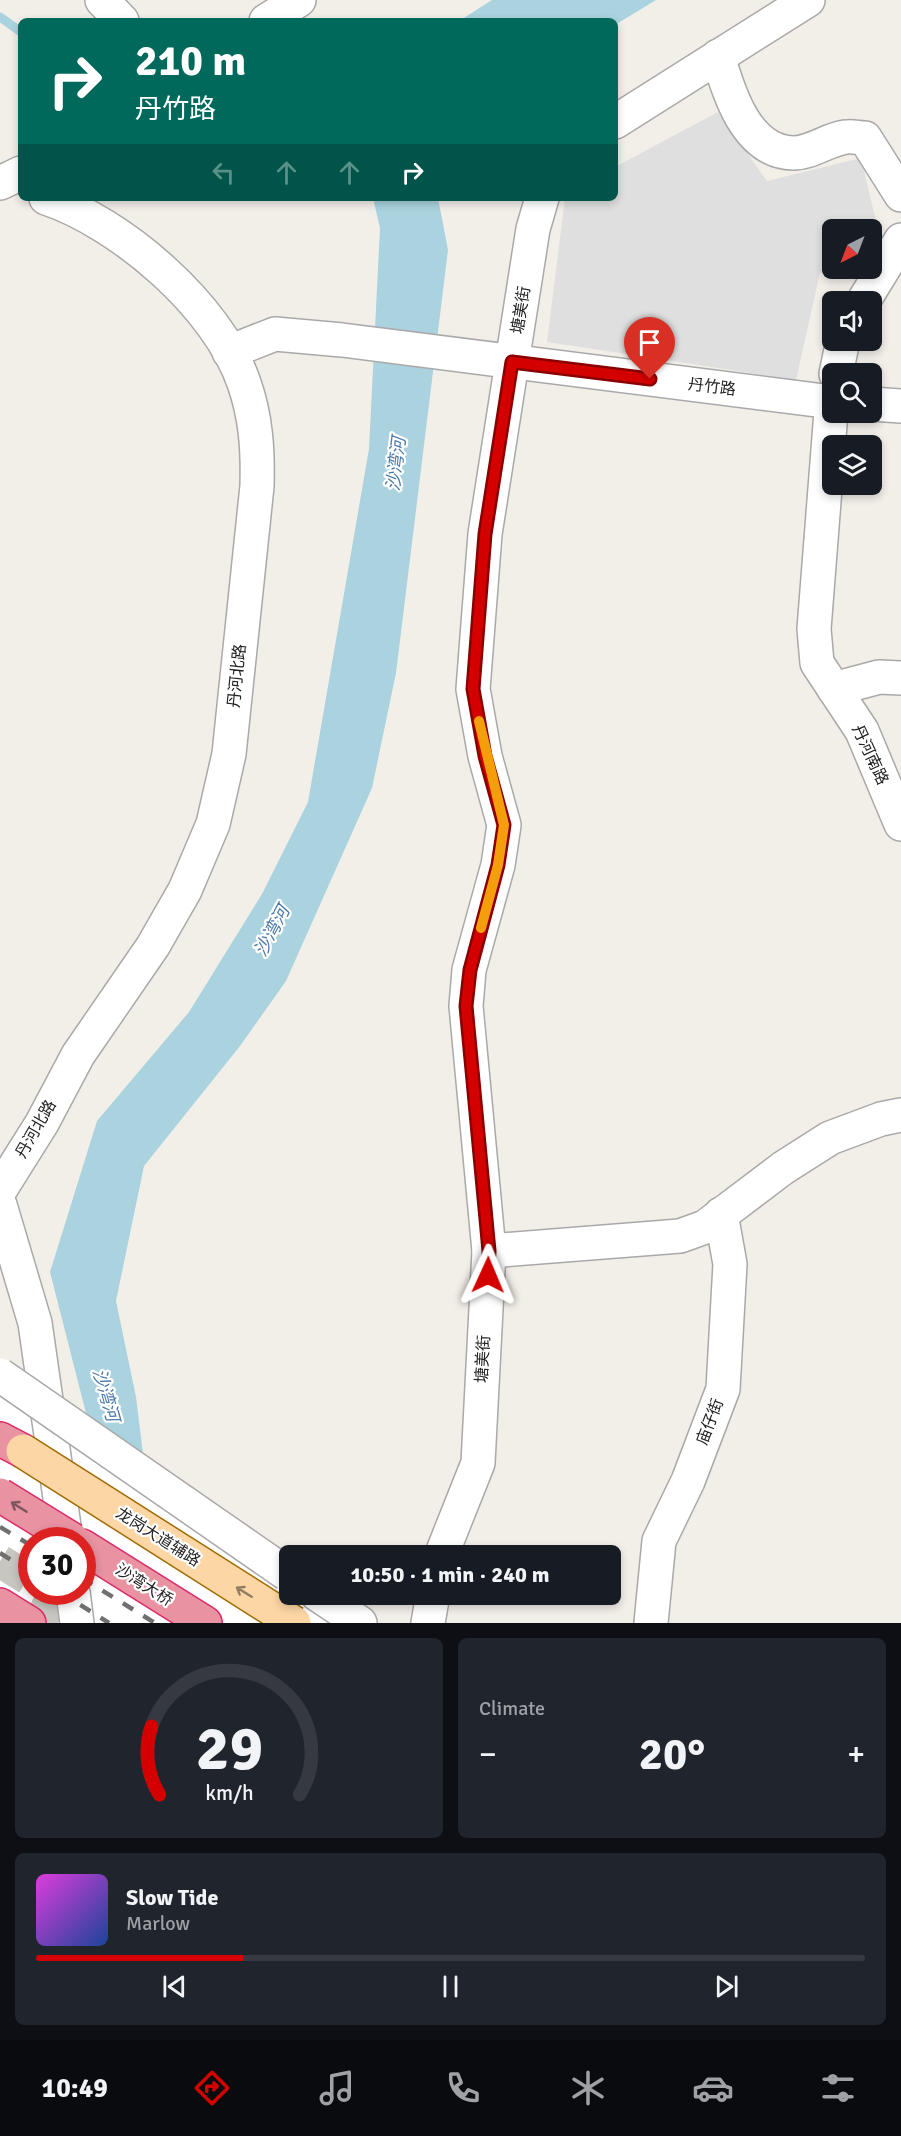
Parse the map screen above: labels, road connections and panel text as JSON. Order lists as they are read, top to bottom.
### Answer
{
  "streets": {
    "highway": ["沙湾大桥"],
    "main road": ["龙岗大道辅路"],
    "street": [
      "塘美街",
      "丹竹路",
      "丹河北路",
      "丹河南路",
      "庙仔街"
    ]
  },
  "crossings": [
    ["塘美街", "丹竹路"],
    ["丹竹路", "丹河北路"]
  ],
  "one_way": ["龙岗大道辅路"],
  "water": ["沙湾河"],
  "north": "bottom left",
  "page": {
    "turn": ["210 m", "丹竹路"],
    "limit": "30",
    "trip": "10:50 · 1 min · 240 m",
    "tile": "Climate",
    "heat": ["−", "20°", "+"],
    "song": ["Slow Tide", "Marlow"],
    "tabs": "10:49",
    "gauge": ["29", "km/h"]
  }
}
